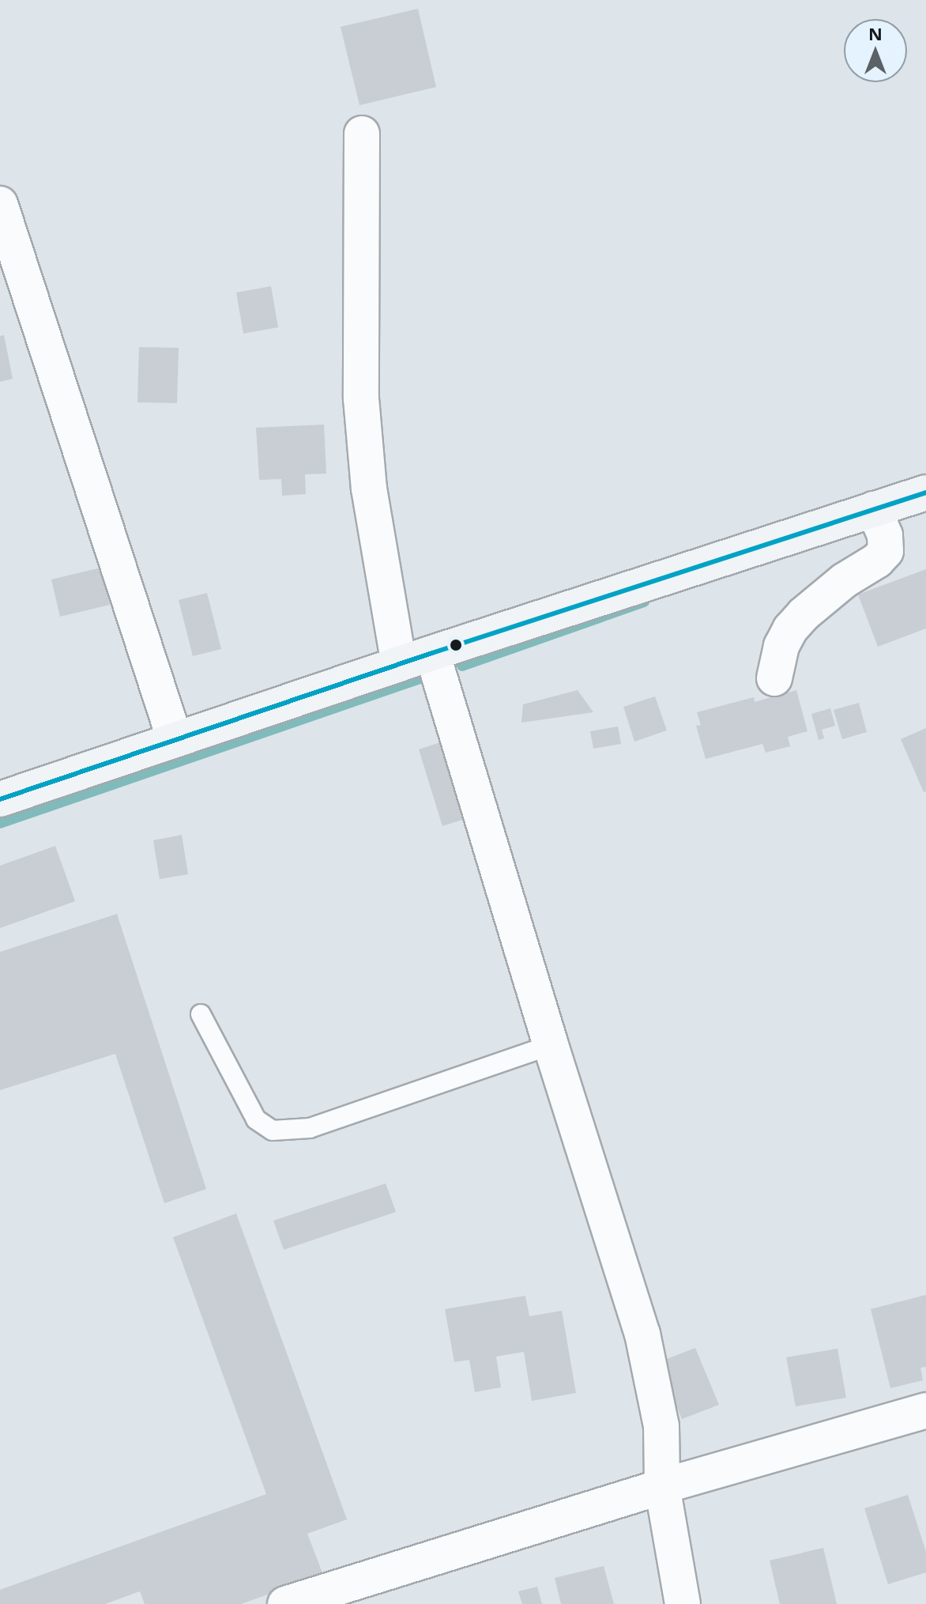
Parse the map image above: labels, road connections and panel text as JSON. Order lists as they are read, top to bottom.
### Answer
{
  "north": "top"
}
